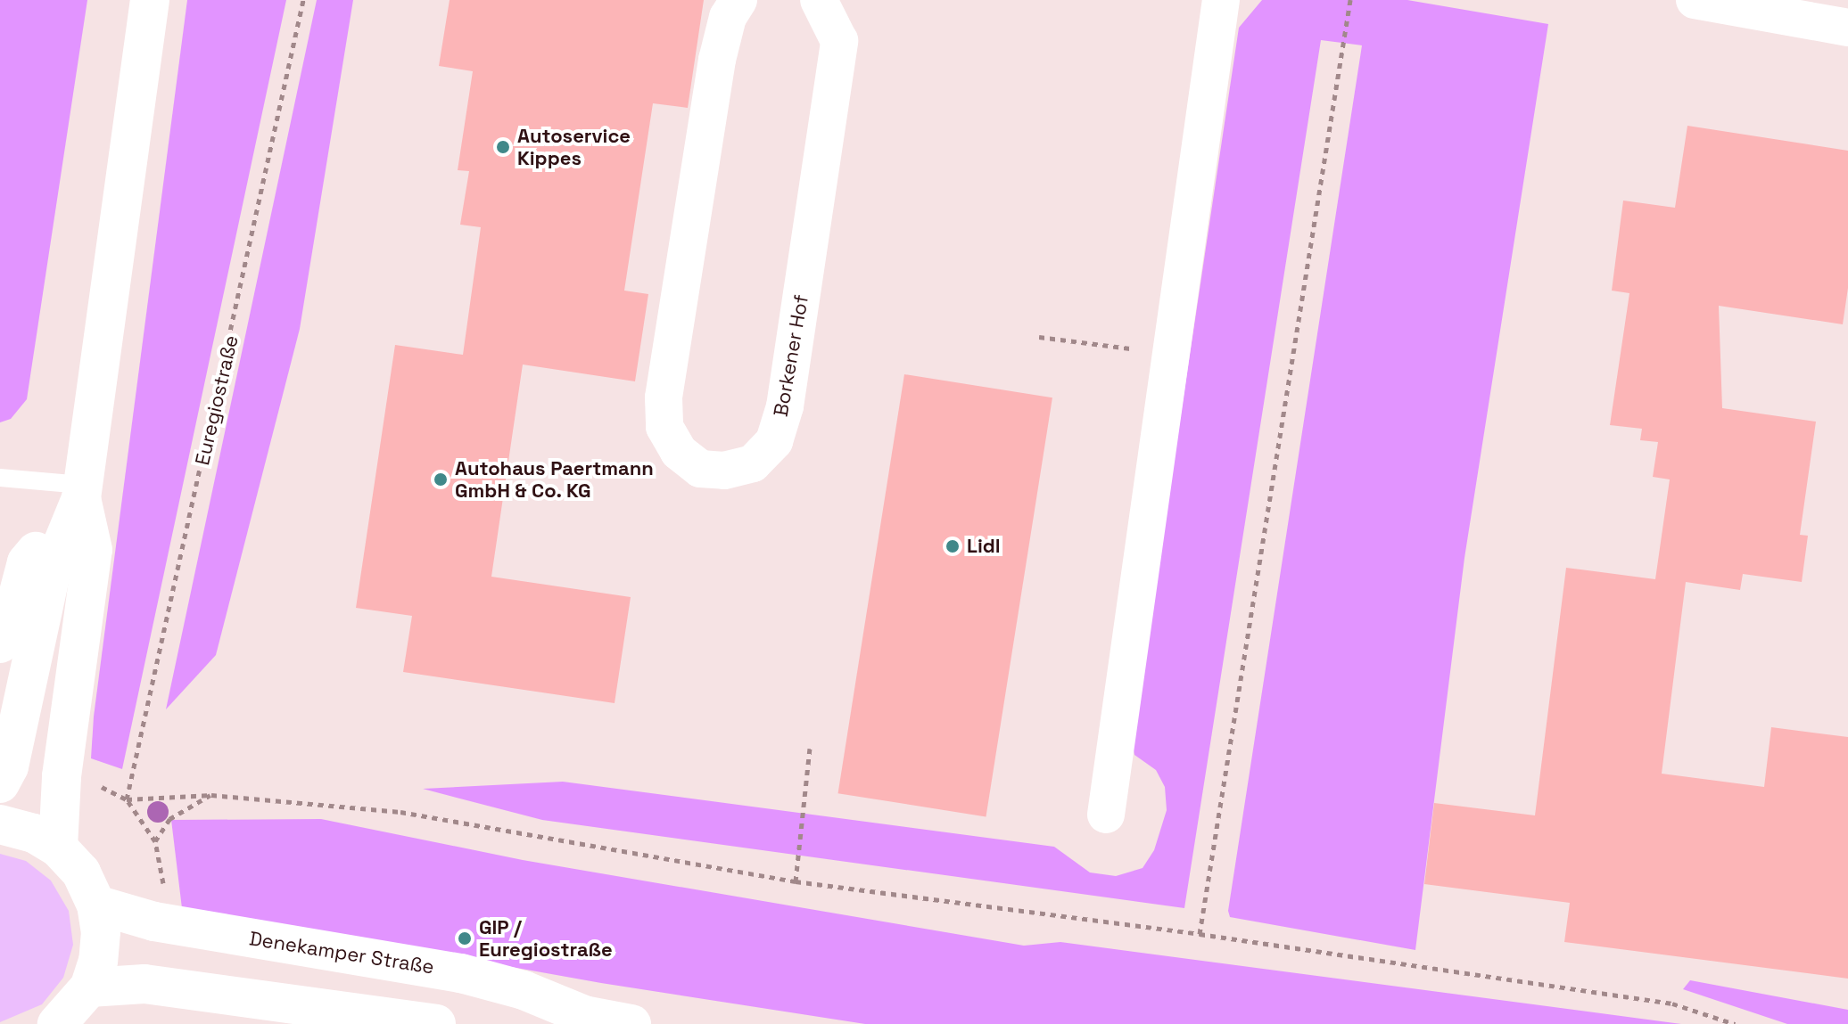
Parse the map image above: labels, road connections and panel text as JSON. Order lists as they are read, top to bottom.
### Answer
{
  "streets": {
    "main road": ["Denekamper Straße"],
    "street": ["Borkener Hof"],
    "path": ["Euregiostraße"]
  },
  "places": [
    "Autoservice Kippes",
    "Autohaus Paertmann GmbH & Co. KG",
    "Lidl",
    "GIP / Euregiostraße"
  ]
}
